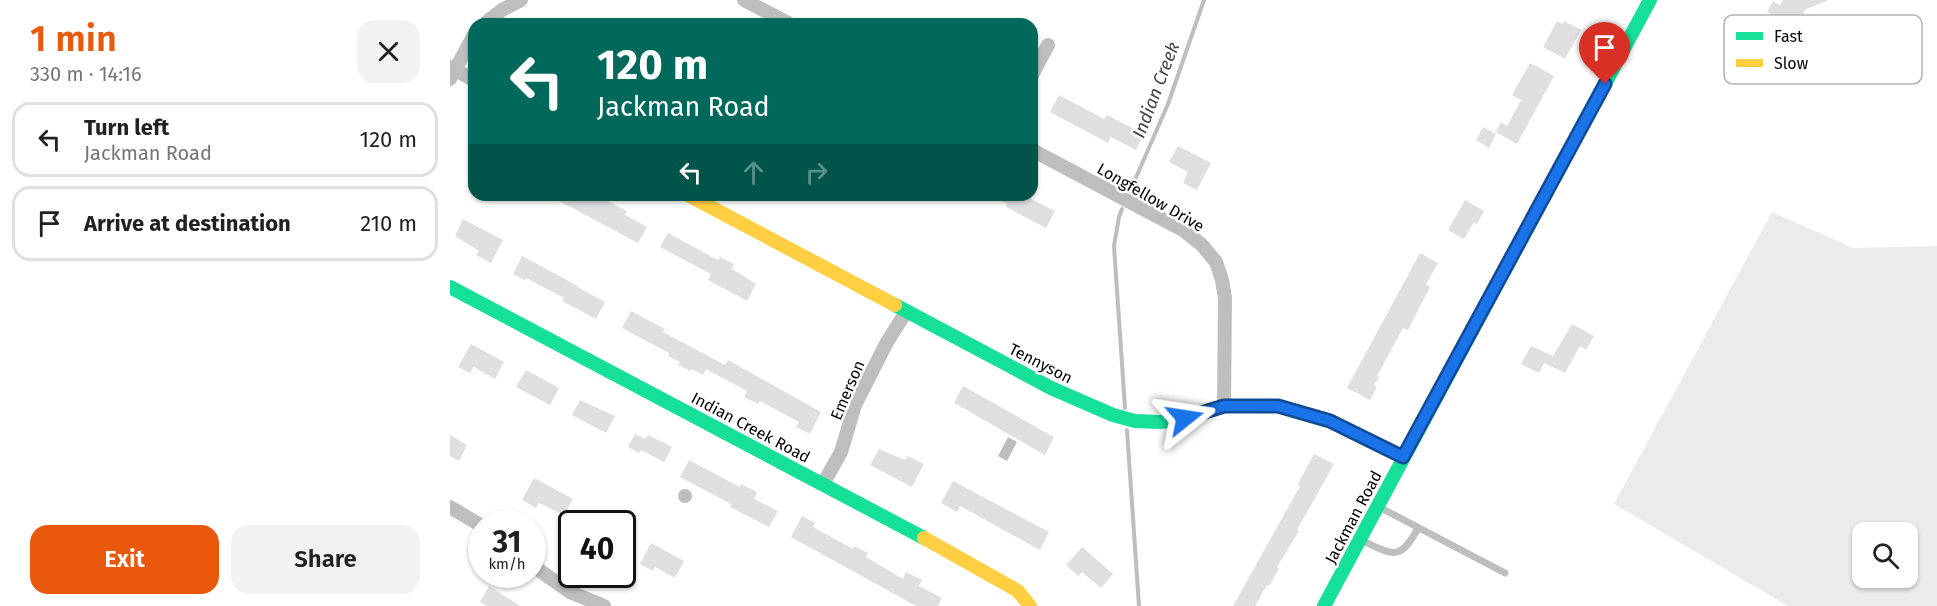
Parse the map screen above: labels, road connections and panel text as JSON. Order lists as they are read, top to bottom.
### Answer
{
  "streets": {
    "street": [
      "Longfellow Drive",
      "Tennyson",
      "Emerson",
      "Indian Creek Road",
      "Jackman Road"
    ]
  },
  "crossings": [
    ["Longfellow Drive", "Tennyson"],
    ["Tennyson", "Emerson"],
    ["Tennyson", "Jackman Road"],
    ["Emerson", "Indian Creek Road"]
  ],
  "water": ["Indian Creek"],
  "legend": ["Fast", "Slow"],
  "page": {
    "heading": ["1 min", "330 m · 14:16"],
    "turn": ["120 m", "Jackman Road"],
    "list": [
      {
        "name": "Turn left",
        "note": "Jackman Road",
        "value": "120 m"
      },
      {
        "name": "Arrive at destination",
        "value": "210 m"
      }
    ],
    "speed": "31 km/h",
    "limit": "40",
    "buttons": ["Exit", "Share"]
  }
}
